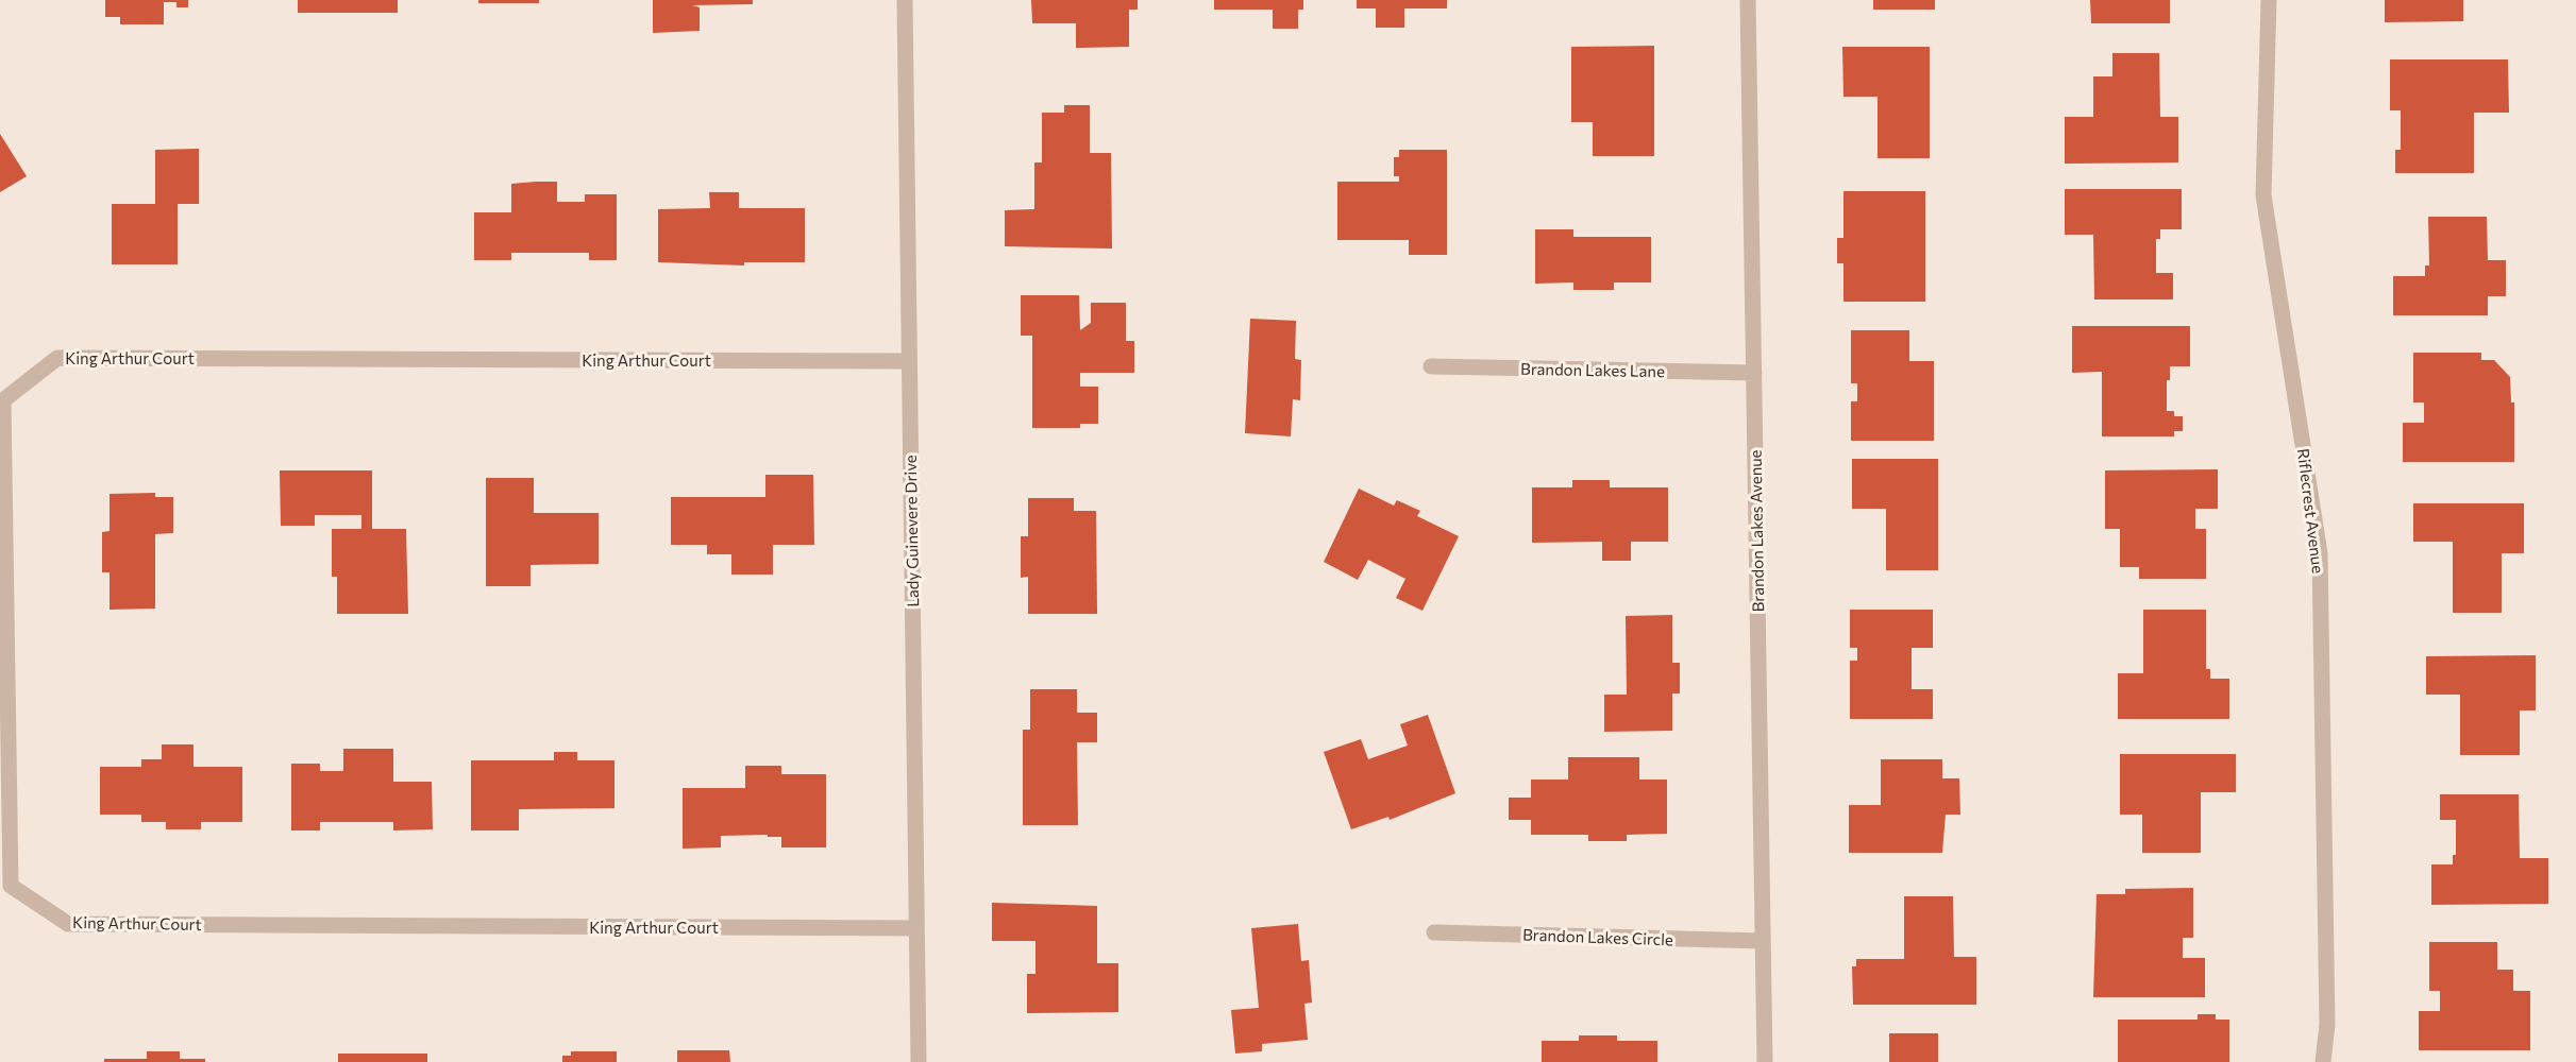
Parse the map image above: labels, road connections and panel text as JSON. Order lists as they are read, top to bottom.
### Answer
{
  "streets": {
    "street": [
      "King Arthur Court",
      "Brandon Lakes Lane",
      "Riflecrest Avenue",
      "Lady Guinevere Drive",
      "Brandon Lakes Avenue",
      "Brandon Lakes Circle"
    ]
  },
  "crossings": [
    ["King Arthur Court", "Lady Guinevere Drive"],
    ["Brandon Lakes Lane", "Brandon Lakes Avenue"],
    ["Brandon Lakes Avenue", "Brandon Lakes Circle"]
  ]
}
